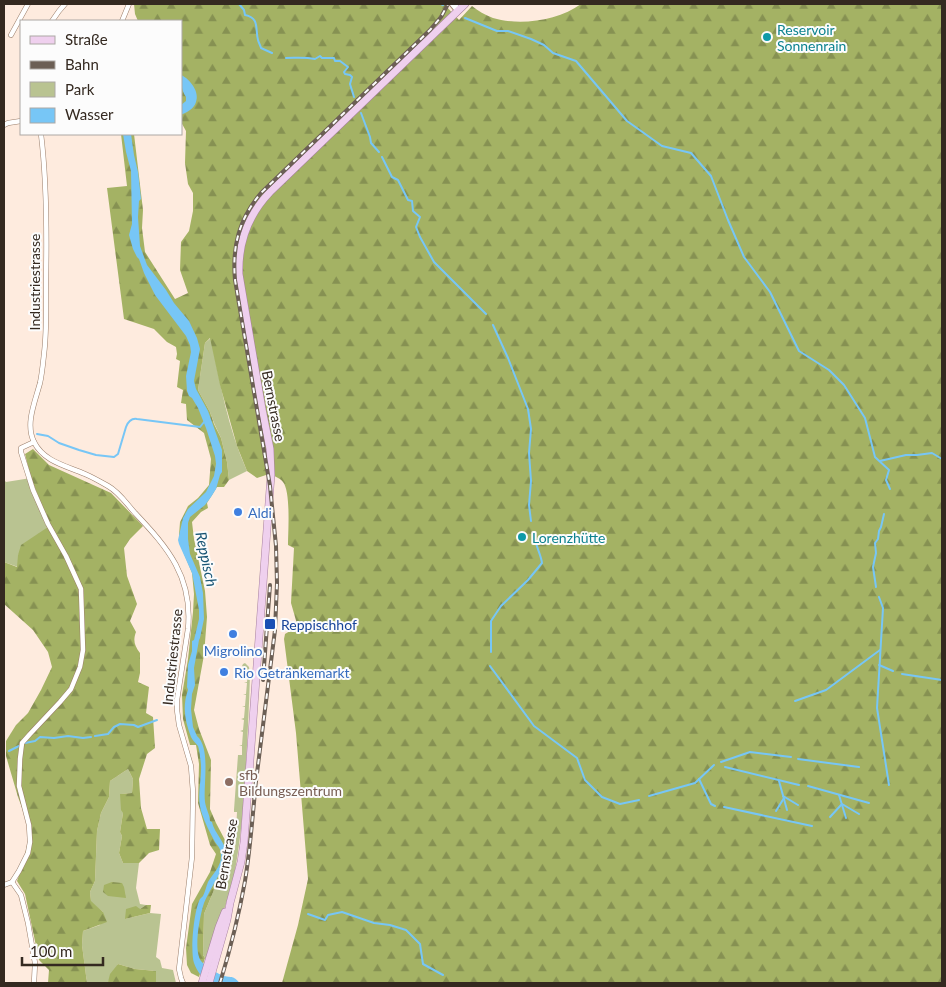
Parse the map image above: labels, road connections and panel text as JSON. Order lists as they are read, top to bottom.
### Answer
{
  "streets": {
    "main road": ["Bernstrasse"],
    "street": ["Industriestrasse"]
  },
  "water": ["Reppisch"],
  "places": {
    "other": [
      "Reservoir Sonnenrain",
      "Aldi",
      "Lorenzhütte",
      "Migrolino",
      "Rio Getränkemarkt",
      "sfb Bildungszentrum"
    ],
    "transit": ["Reppischhof"]
  },
  "legend": [
    "Straße",
    "Bahn",
    "Park",
    "Wasser"
  ],
  "scale_bar": "100 m"
}
